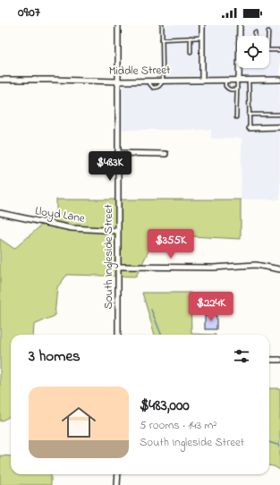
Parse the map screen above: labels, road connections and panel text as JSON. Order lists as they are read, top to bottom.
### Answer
{
  "streets": {
    "street": ["Middle Street", "Lloyd Lane", "South Ingleside Street"]
  },
  "crossings": [
    ["Middle Street", "South Ingleside Street"],
    ["Lloyd Lane", "South Ingleside Street"]
  ],
  "page": {
    "status": "09:07",
    "price": ["$483K", "$355K", "$224K"],
    "heading": "3 homes",
    "list": [
      {
        "name": "$483,000",
        "note": "5 rooms · 143 m² · South Ingleside Street"
      }
    ]
  }
}
